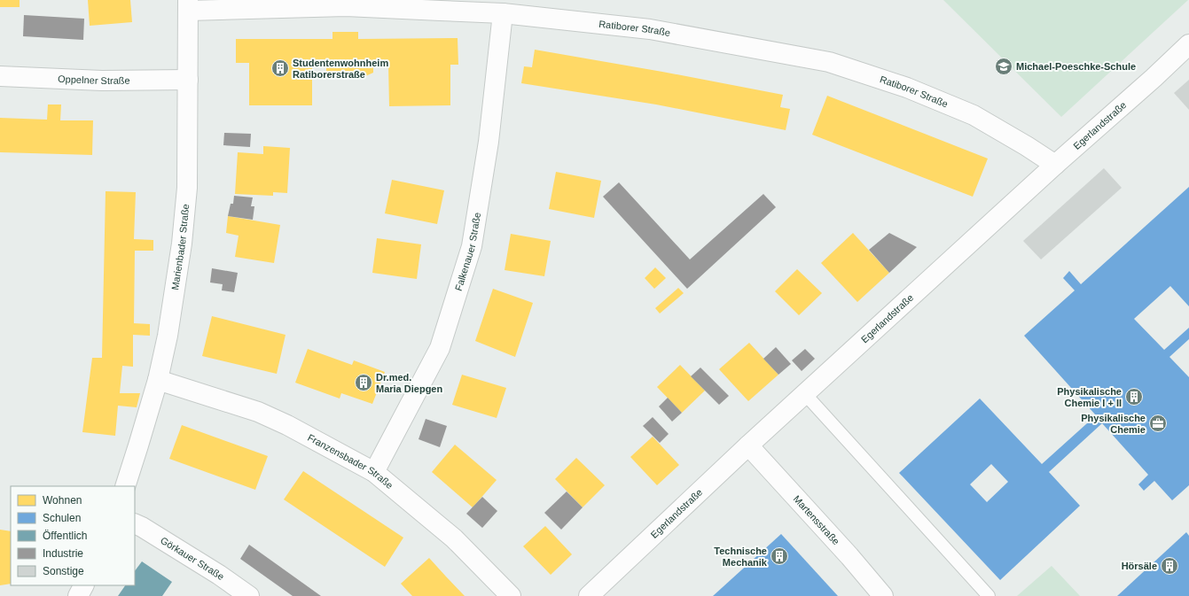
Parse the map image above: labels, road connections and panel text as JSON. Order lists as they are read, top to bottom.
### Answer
{
  "streets": {
    "street": [
      "Ratiborer Straße",
      "Oppelner Straße",
      "Egerlandstraße",
      "Marienbader Straße",
      "Falkenauer Straße",
      "Franzensbader Straße",
      "Martensstraße",
      "Görkauer Straße"
    ]
  },
  "crossings": [
    ["Ratiborer Straße", "Egerlandstraße"],
    ["Ratiborer Straße", "Marienbader Straße"],
    ["Ratiborer Straße", "Falkenauer Straße"],
    ["Oppelner Straße", "Marienbader Straße"],
    ["Egerlandstraße", "Martensstraße"],
    ["Marienbader Straße", "Franzensbader Straße"],
    ["Falkenauer Straße", "Franzensbader Straße"]
  ],
  "places": {
    "school or university": ["Michael-Poeschke-Schule"],
    "building": [
      "Studentenwohnheim Ratiborerstraße",
      "Dr.med. Maria Diepgen",
      "Physikalische Chemie I + II",
      "Technische Mechanik",
      "Hörsäle"
    ],
    "office": ["Physikalische Chemie"]
  },
  "legend": [
    "Wohnen",
    "Schulen",
    "Öffentlich",
    "Industrie",
    "Sonstige"
  ]
}
